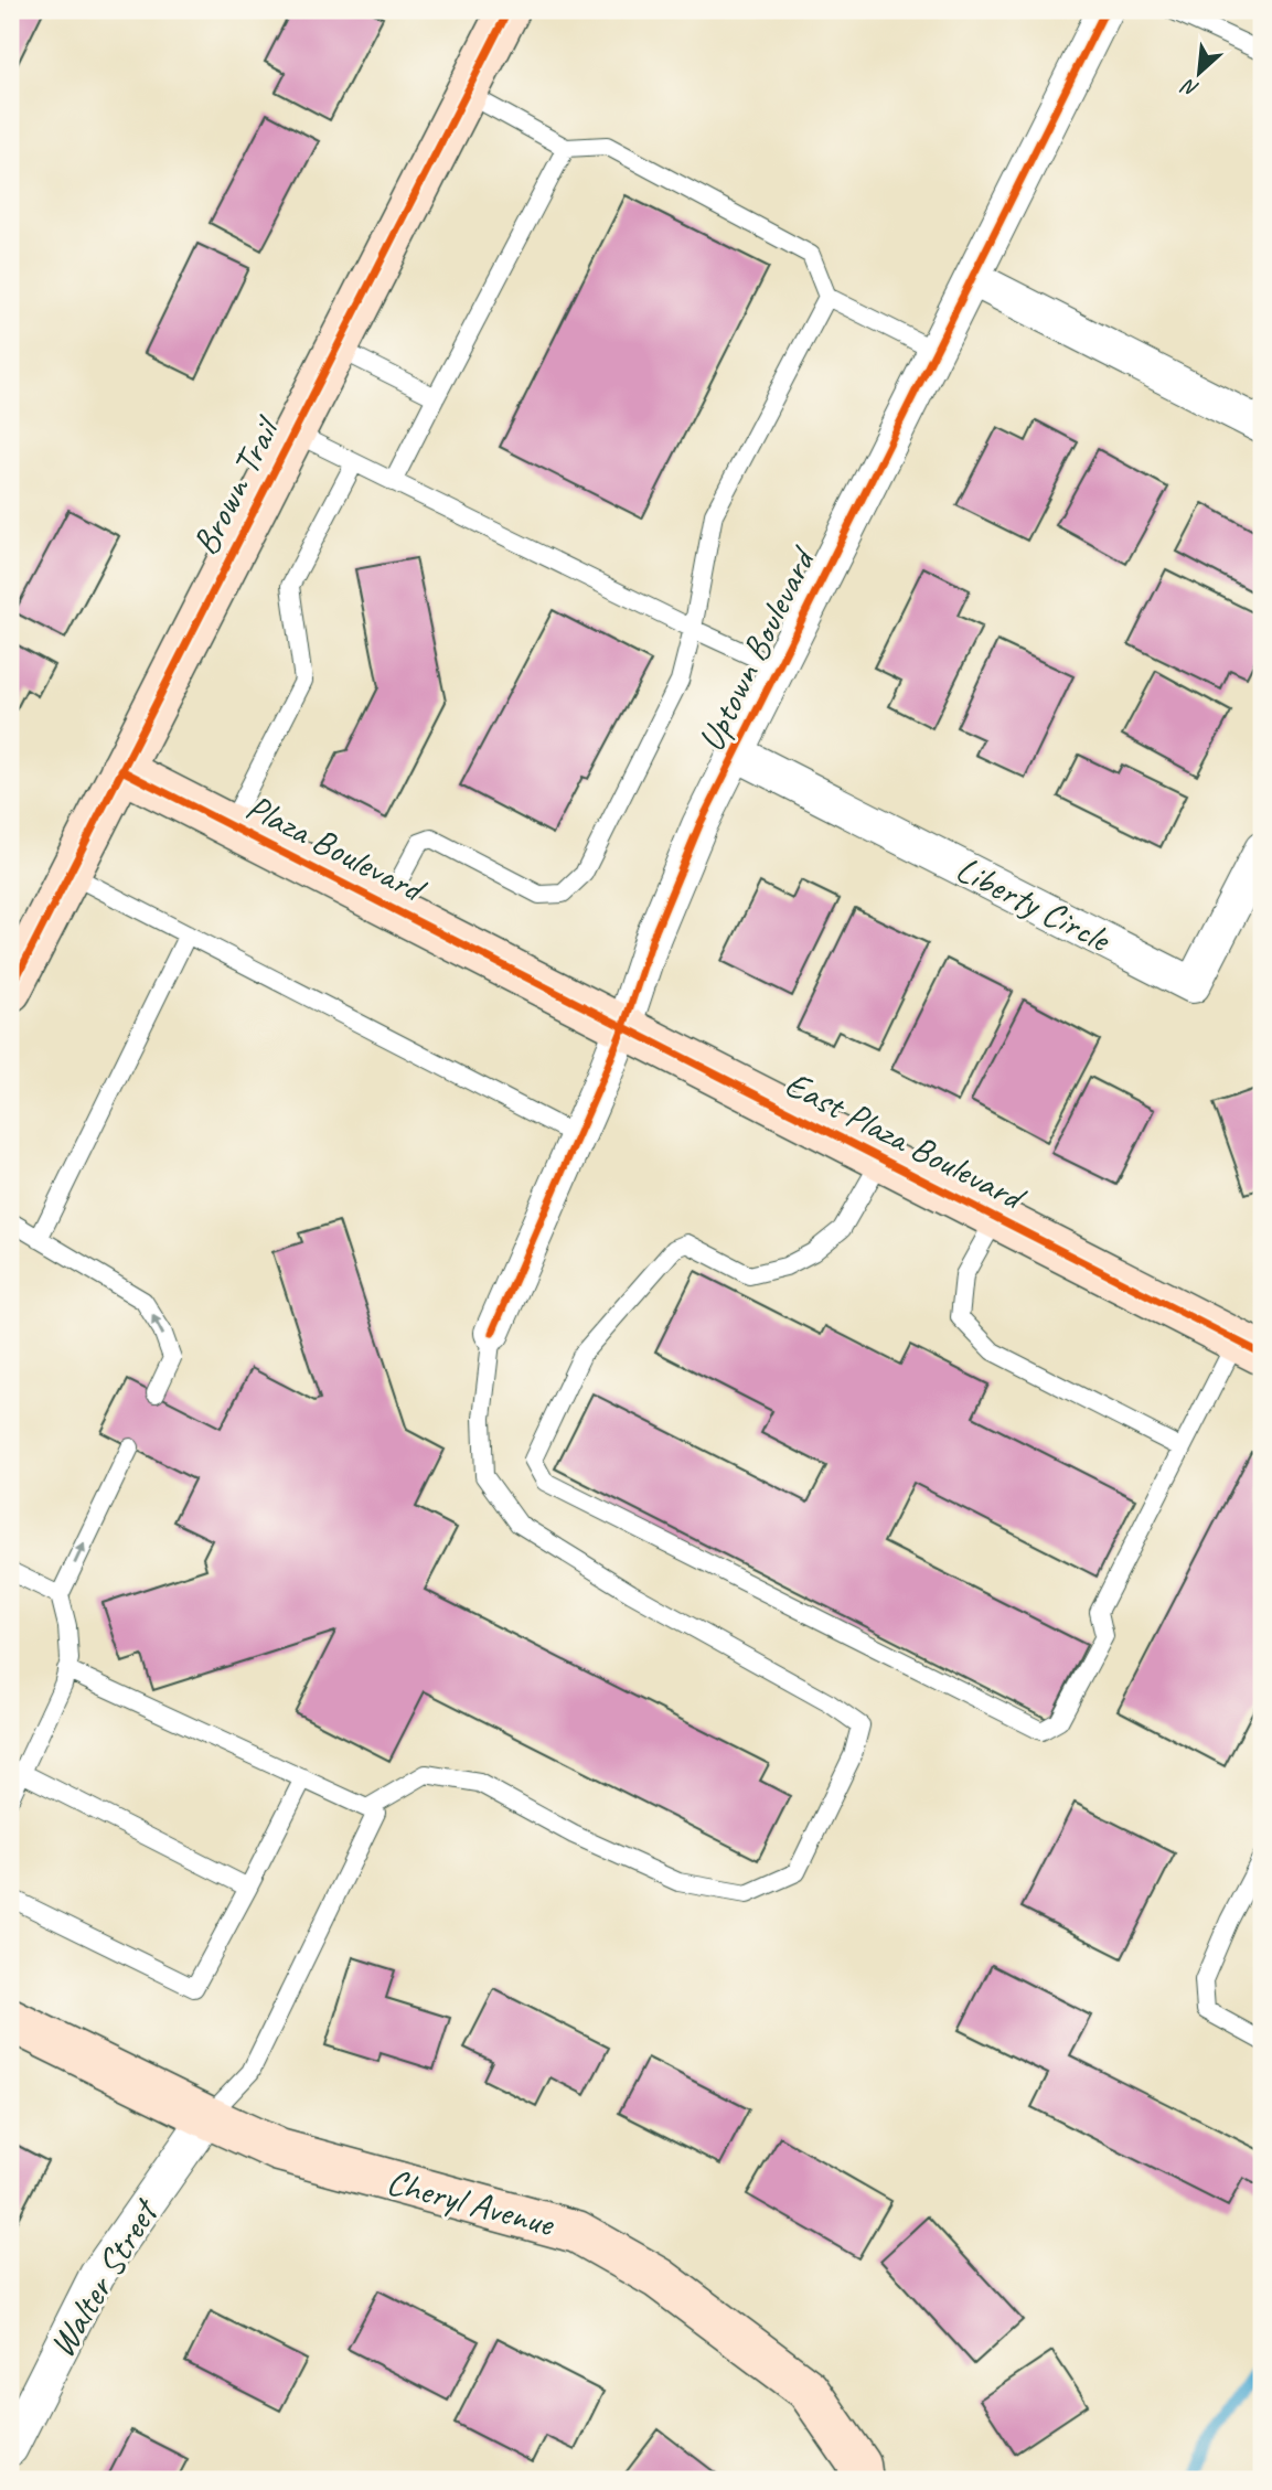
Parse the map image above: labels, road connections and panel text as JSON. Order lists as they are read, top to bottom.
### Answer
{
  "streets": {
    "street": [
      "Brown Trail",
      "Uptown Boulevard",
      "Plaza Boulevard",
      "Liberty Circle",
      "East Plaza Boulevard",
      "Cheryl Avenue",
      "Walter Street"
    ]
  },
  "crossings": [
    ["Brown Trail", "Plaza Boulevard"],
    ["Uptown Boulevard", "Liberty Circle"],
    ["Uptown Boulevard", "East Plaza Boulevard"],
    ["Plaza Boulevard", "East Plaza Boulevard"],
    ["Cheryl Avenue", "Walter Street"]
  ],
  "north": "bottom left"
}
